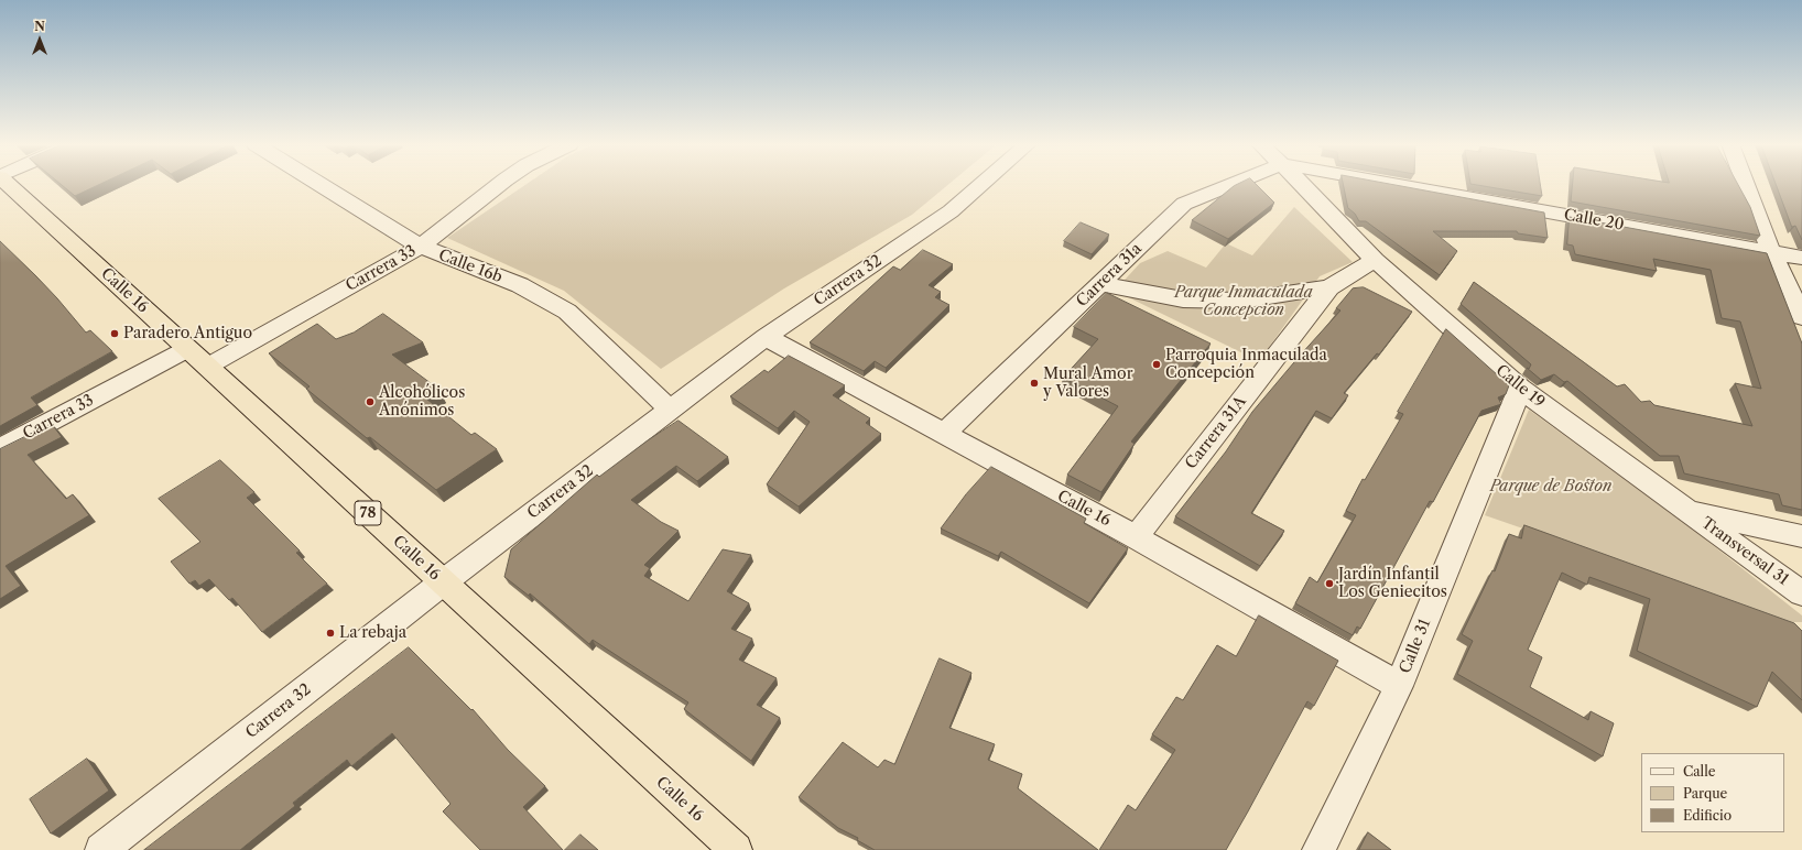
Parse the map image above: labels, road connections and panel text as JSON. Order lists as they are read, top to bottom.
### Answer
{
  "streets": {
    "highway": ["Calle 16", "78"],
    "street": [
      "Calle 20",
      "Calle 16b",
      "Carrera 33",
      "Carrera 31a",
      "Carrera 32",
      "Calle 19",
      "Carrera 31A",
      "Transversal 31",
      "Calle 31"
    ]
  },
  "crossings": [
    ["Calle 16b", "Carrera 33"],
    ["Calle 16b", "Carrera 32"],
    ["Carrera 33", "Calle 16"],
    ["Carrera 31a", "Calle 16"],
    ["Carrera 32", "Calle 16"],
    ["Calle 16", "Carrera 31A"],
    ["Calle 16", "Calle 31"],
    ["Calle 19", "Carrera 31A"],
    ["Calle 19", "Transversal 31"],
    ["Calle 19", "Calle 31"]
  ],
  "parks": ["Parque Inmaculada Concepcion", "Parque de Boston"],
  "places": [
    "Paradero Antiguo",
    "Parroquia Inmaculada Concepción",
    "Mural Amor y Valores",
    "Alcohólicos Anónimos",
    "Jardín Infantil Los Geniecitos",
    "La rebaja"
  ],
  "legend": ["Calle", "Parque", "Edificio"],
  "north": "top"
}
